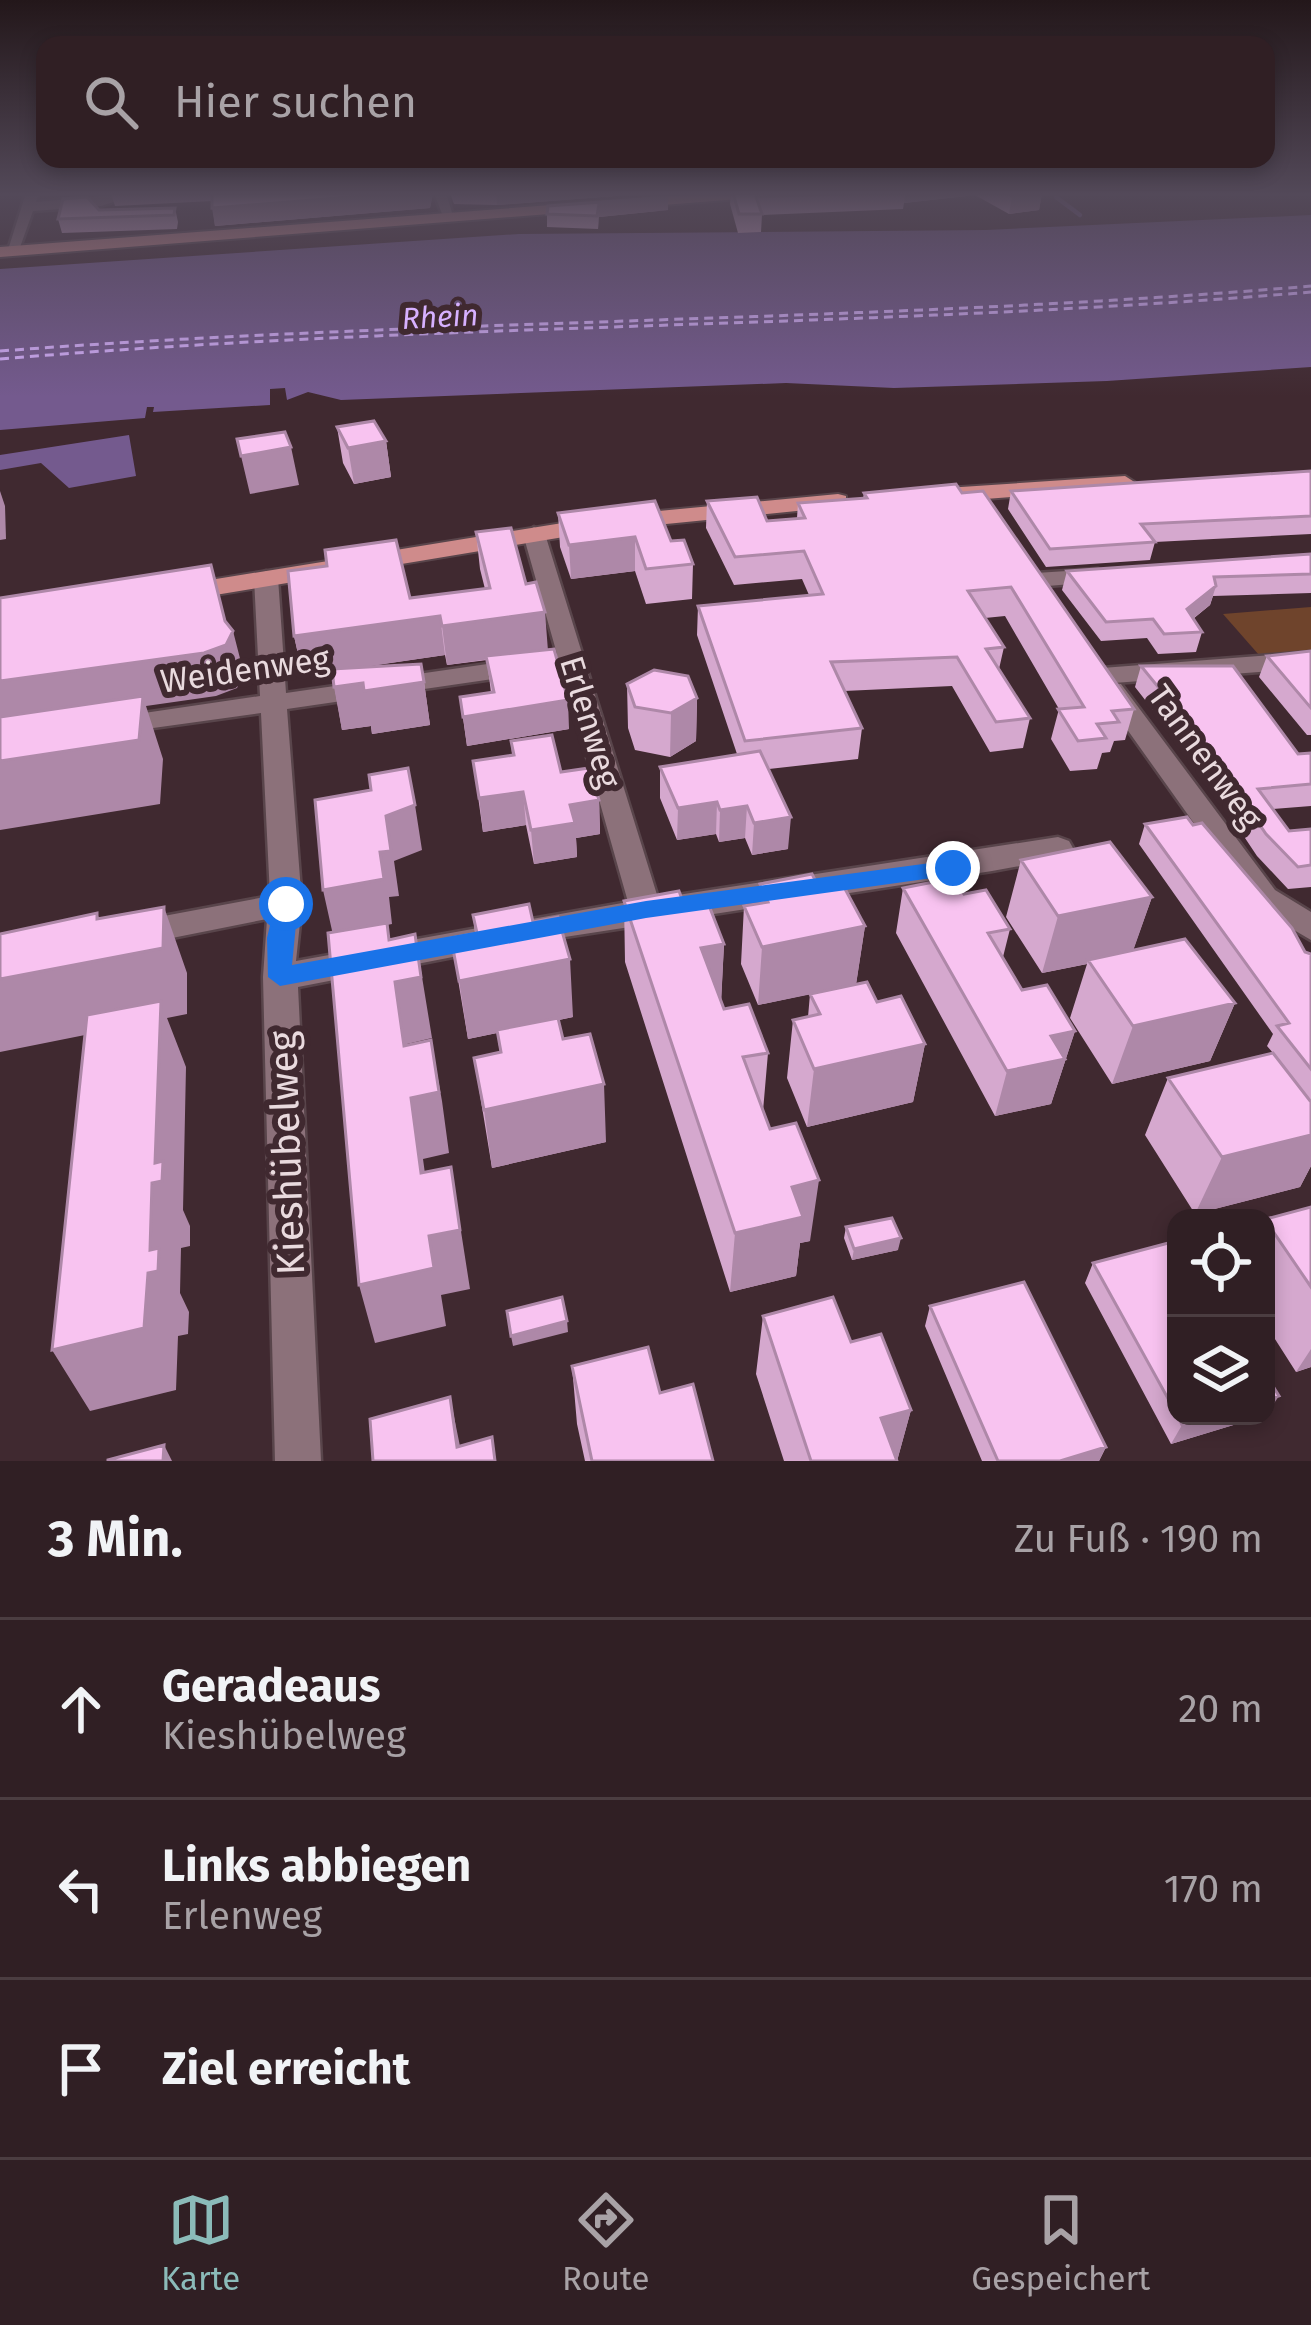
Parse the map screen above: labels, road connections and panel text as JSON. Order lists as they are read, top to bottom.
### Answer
{
  "streets": {
    "street": [
      "Weidenweg",
      "Erlenweg",
      "Tannenweg",
      "Kieshübelweg"
    ]
  },
  "crossings": [
    ["Weidenweg", "Erlenweg"],
    ["Weidenweg", "Kieshübelweg"]
  ],
  "water": ["Rhein"],
  "page": {
    "search": "Hier suchen",
    "heading": ["3 Min.", "Zu Fuß · 190 m"],
    "list": [
      ["Geradeaus", "Kieshübelweg", "20 m"],
      ["Links abbiegen", "Erlenweg", "170 m"],
      "Ziel erreicht"
    ],
    "nav": ["Karte", "Route", "Gespeichert"]
  }
}
